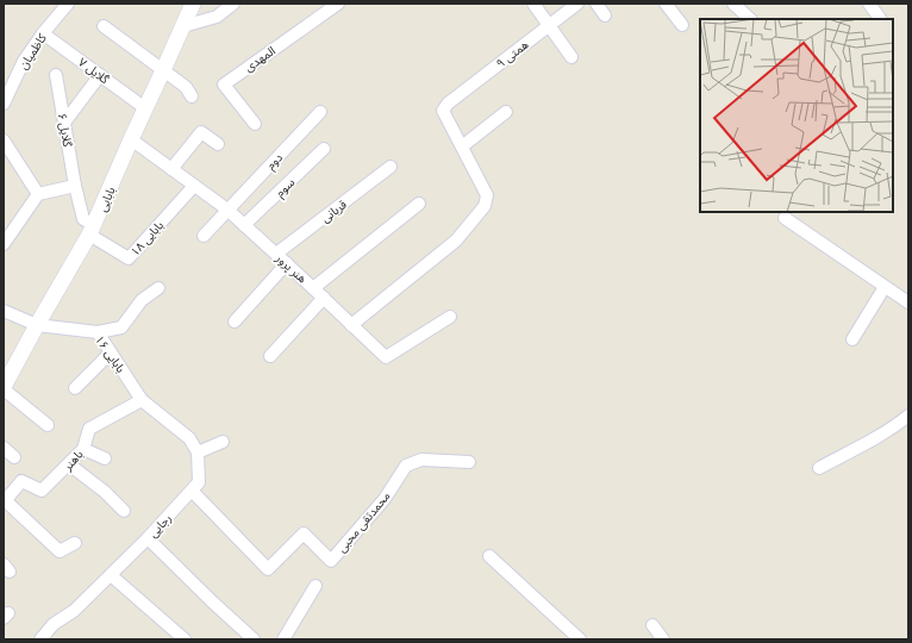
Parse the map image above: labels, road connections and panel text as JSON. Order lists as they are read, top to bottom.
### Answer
{
  "streets": {
    "main road": ["بابایی"],
    "street": [
      "کاظمیان",
      "همتی ۹",
      "المهدی",
      "گلایل ۷",
      "گلایل ۶",
      "دوم",
      "سوم",
      "قربانی",
      "بابایی ۱۸",
      "هنر پرور",
      "بابایی ۱۶",
      "باهنر",
      "محمدتقی محبی",
      "رجایی"
    ]
  },
  "crossings": [
    ["کاظمیان", "گلایل ۷"],
    ["گلایل ۷", "بابایی"],
    ["گلایل ۶", "بابایی"],
    ["گلایل ۶", "بابایی ۱۸"],
    ["دوم", "هنر پرور"],
    ["سوم", "هنر پرور"],
    ["بابایی", "بابایی ۱۸"],
    ["بابایی", "هنر پرور"],
    ["بابایی", "بابایی ۱۶"],
    ["قربانی", "هنر پرور"],
    ["بابایی ۱۸", "هنر پرور"],
    ["بابایی ۱۶", "باهنر"],
    ["محمدتقی محبی", "رجایی"]
  ]
}
